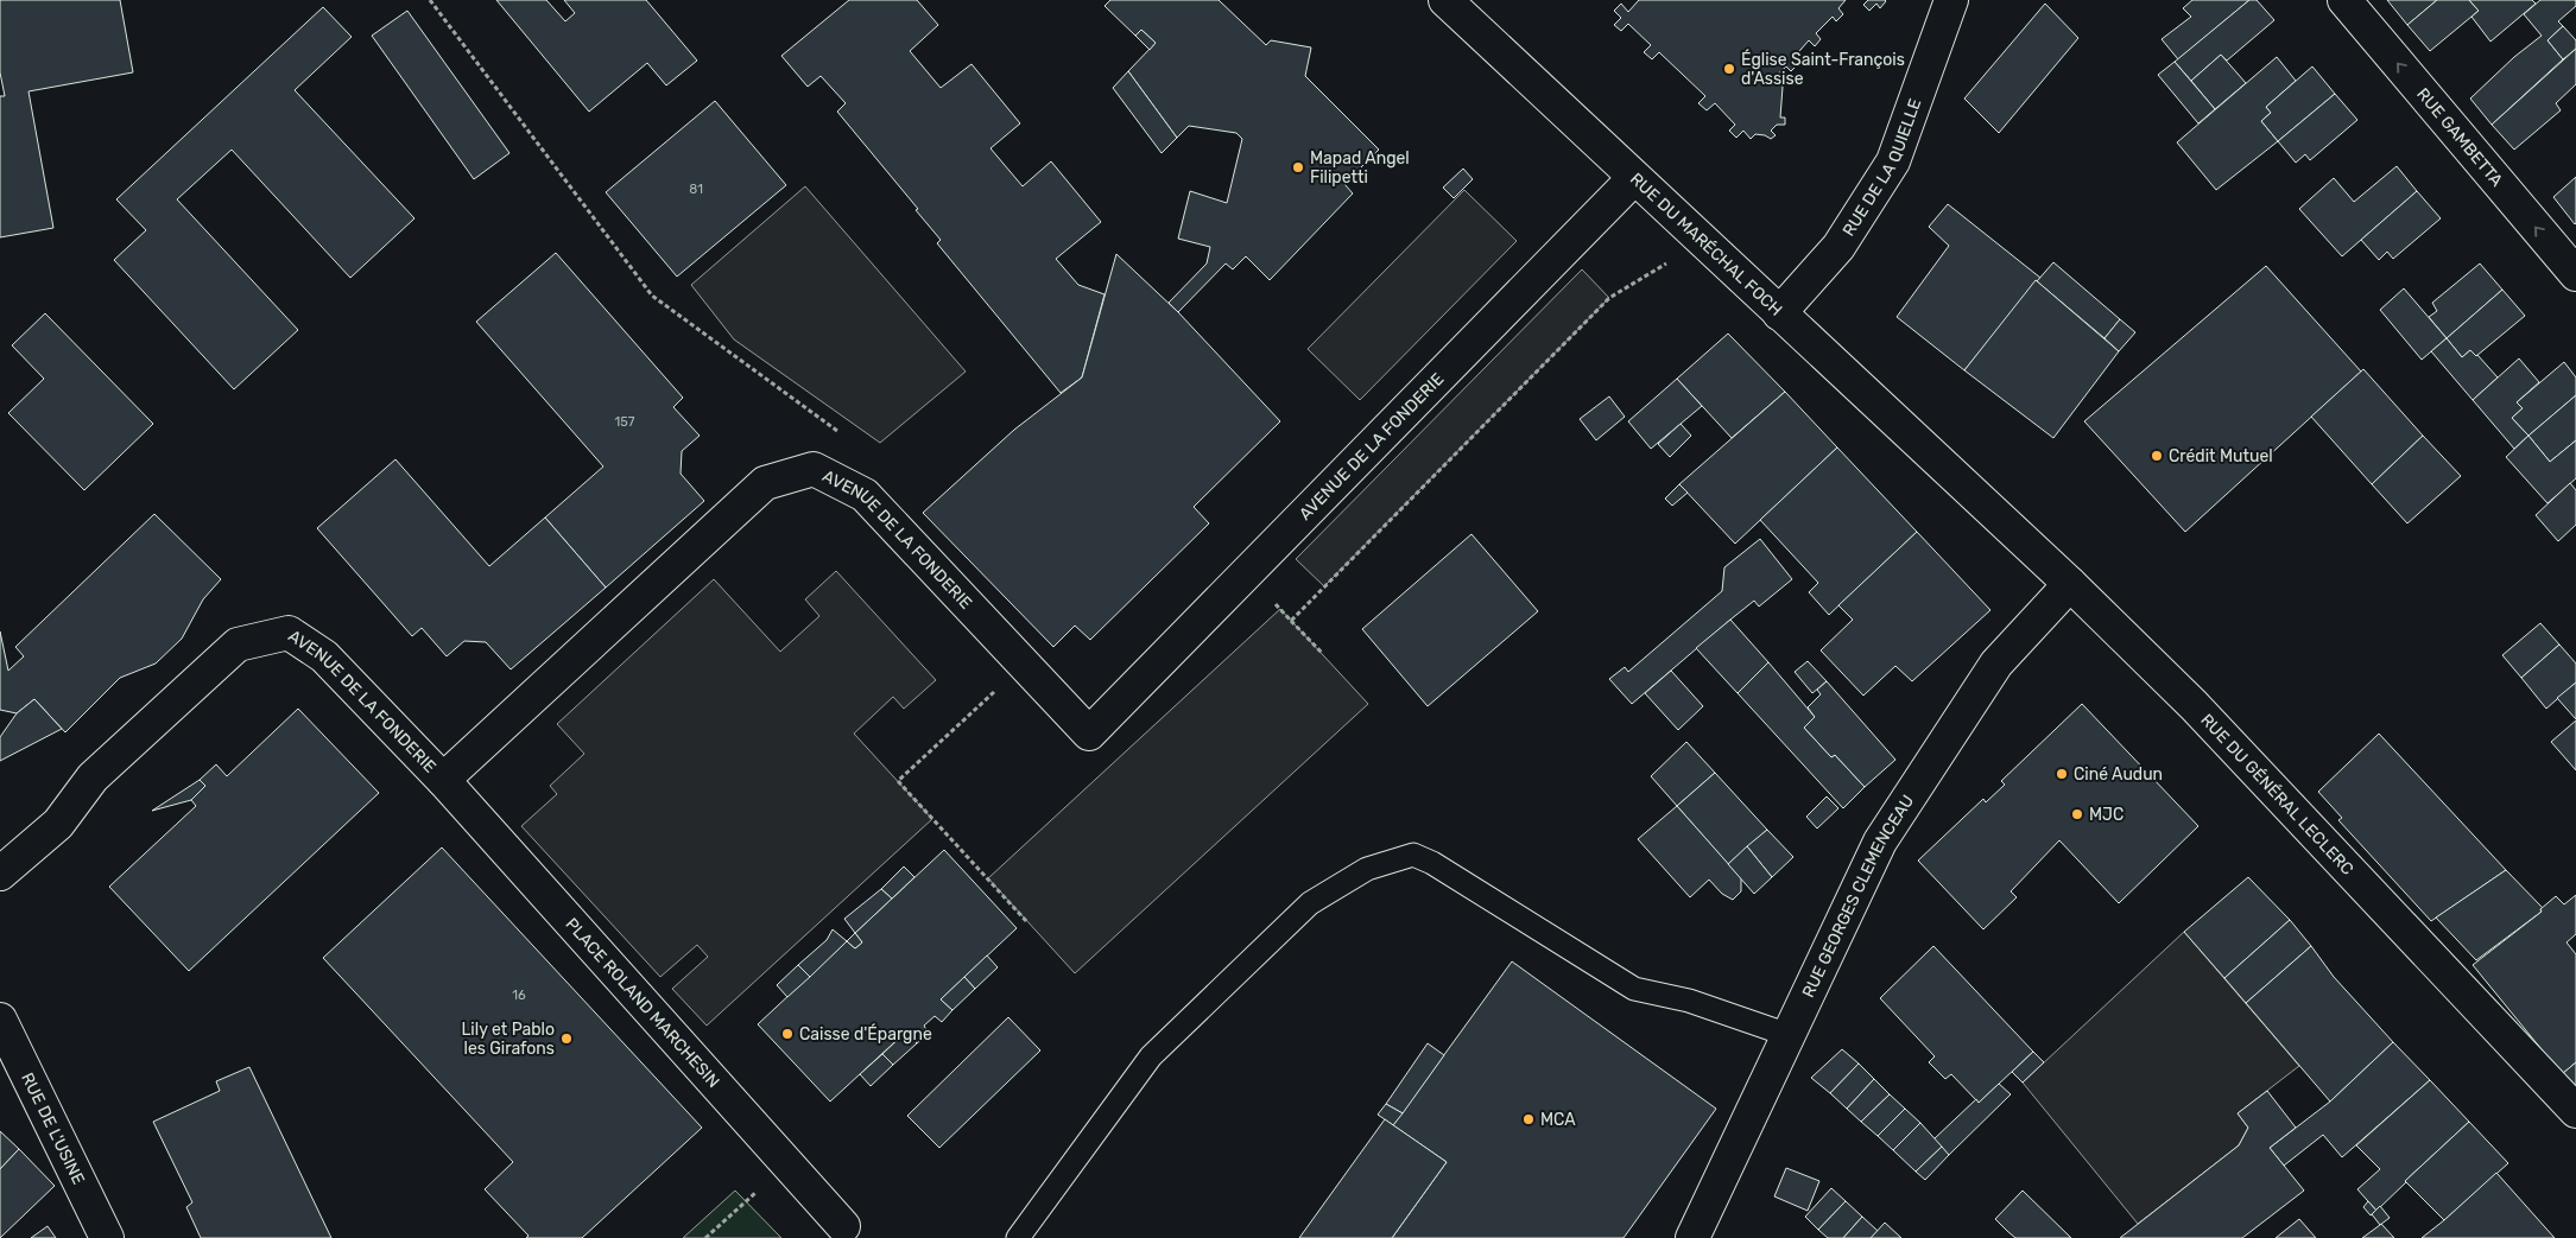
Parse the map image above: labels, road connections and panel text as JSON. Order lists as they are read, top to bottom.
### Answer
{
  "streets": {
    "street": [
      "RUE GAMBETTA",
      "RUE DE LA QUIELLE",
      "RUE DU MARÉCHAL FOCH",
      "AVENUE DE LA FONDERIE",
      "RUE DU GÉNÉRAL LECLERC",
      "RUE GEORGES CLEMENCEAU",
      "PLACE ROLAND MARCHESIN",
      "RUE DE L'USINE"
    ]
  },
  "crossings": [
    ["RUE DE LA QUIELLE", "RUE DU MARÉCHAL FOCH"],
    ["RUE DU MARÉCHAL FOCH", "AVENUE DE LA FONDERIE"],
    ["RUE DU MARÉCHAL FOCH", "RUE DU GÉNÉRAL LECLERC"],
    ["AVENUE DE LA FONDERIE", "PLACE ROLAND MARCHESIN"],
    ["RUE DU GÉNÉRAL LECLERC", "RUE GEORGES CLEMENCEAU"]
  ],
  "one_way": ["RUE GAMBETTA"],
  "places": [
    "Église Saint-François d'Assise",
    "Mapad Angel Filipetti",
    "Crédit Mutuel",
    "Ciné Audun",
    "MJC",
    "Caisse d'Épargne",
    "Lily et Pablo les Girafons",
    "MCA"
  ],
  "house_numbers": ["81", "157", "16"]
}
